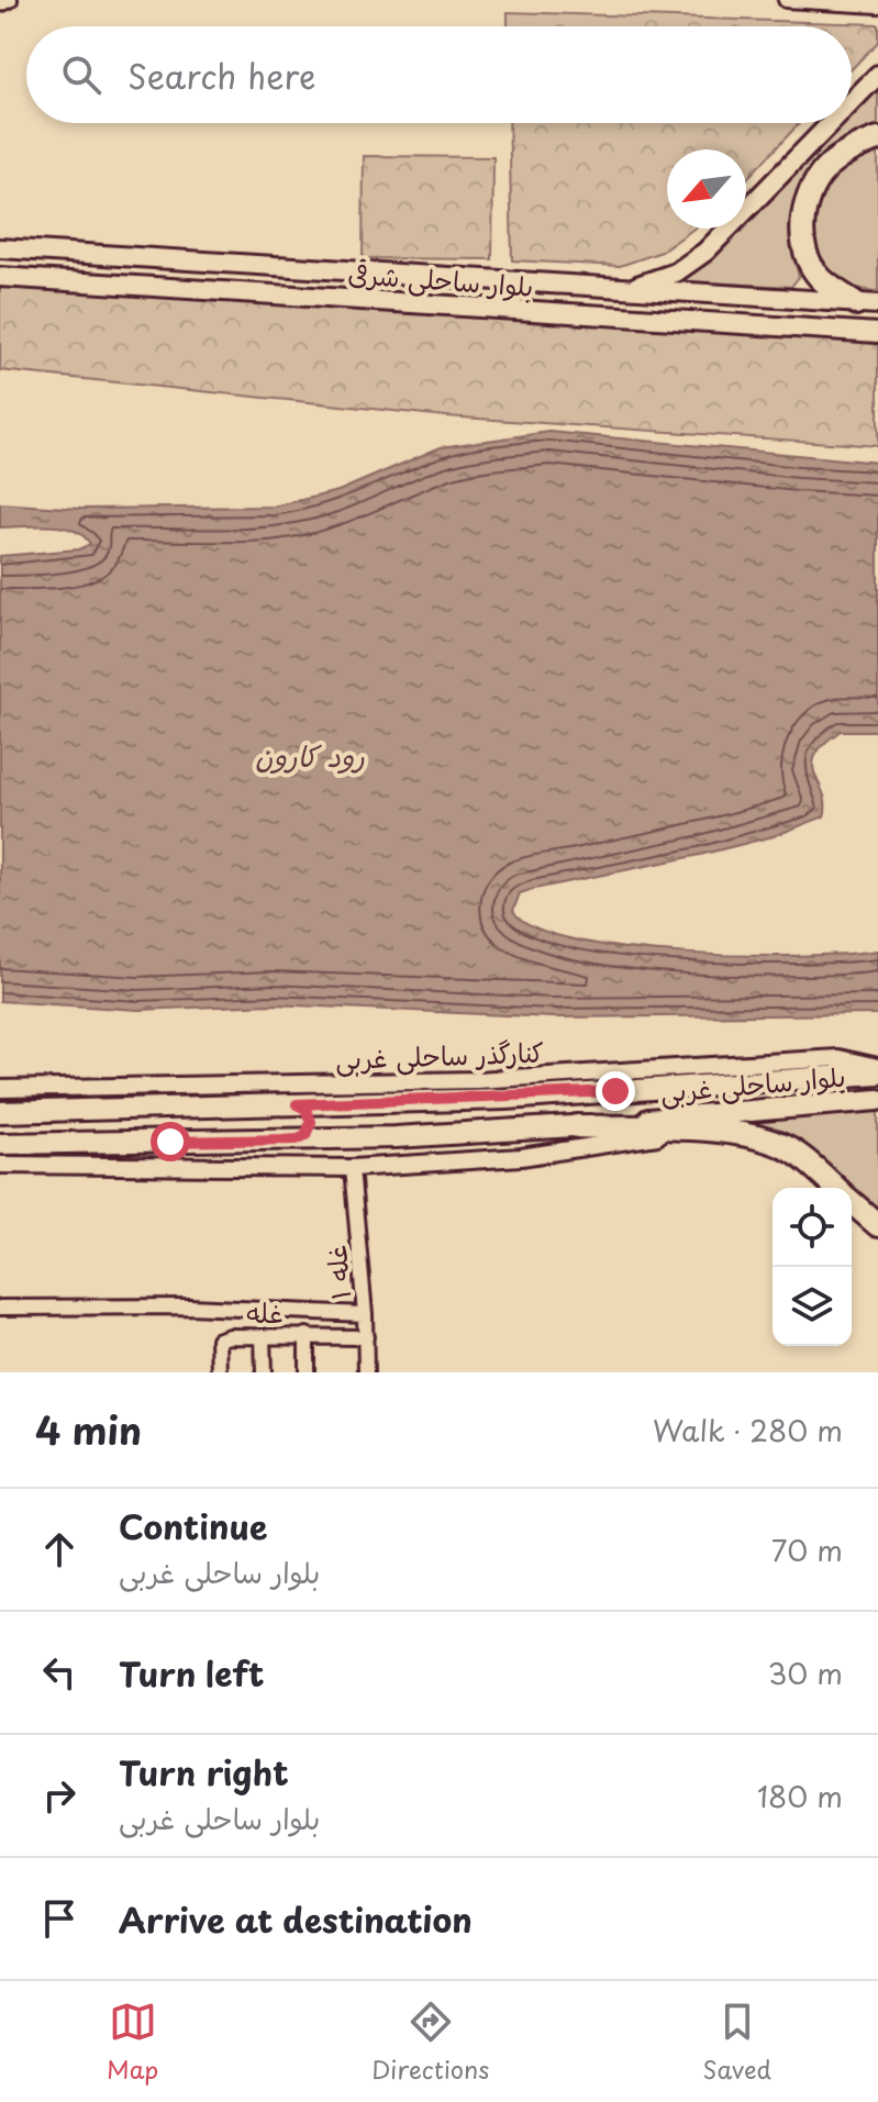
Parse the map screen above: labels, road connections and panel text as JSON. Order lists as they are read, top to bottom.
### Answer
{
  "streets": {
    "main road": ["بلوار ساحلی شرقی", "بلوار ساحلی غربی"],
    "street": ["کنارگذر ساحلی غربی", "غله ۱", "غله"]
  },
  "crossings": [
    ["کنارگذر ساحلی غربی", "بلوار ساحلی غربی"],
    ["غله ۱", "غله"]
  ],
  "water": ["رود کارون"],
  "north": "bottom left",
  "page": {
    "search": "Search here",
    "heading": ["4 min", "Walk · 280 m"],
    "list": [
      ["Continue", "بلوار ساحلی غربی", "70 m"],
      ["Turn left", "30 m"],
      ["Turn right", "بلوار ساحلی غربی", "180 m"],
      "Arrive at destination"
    ],
    "nav": ["Map", "Directions", "Saved"]
  }
}
